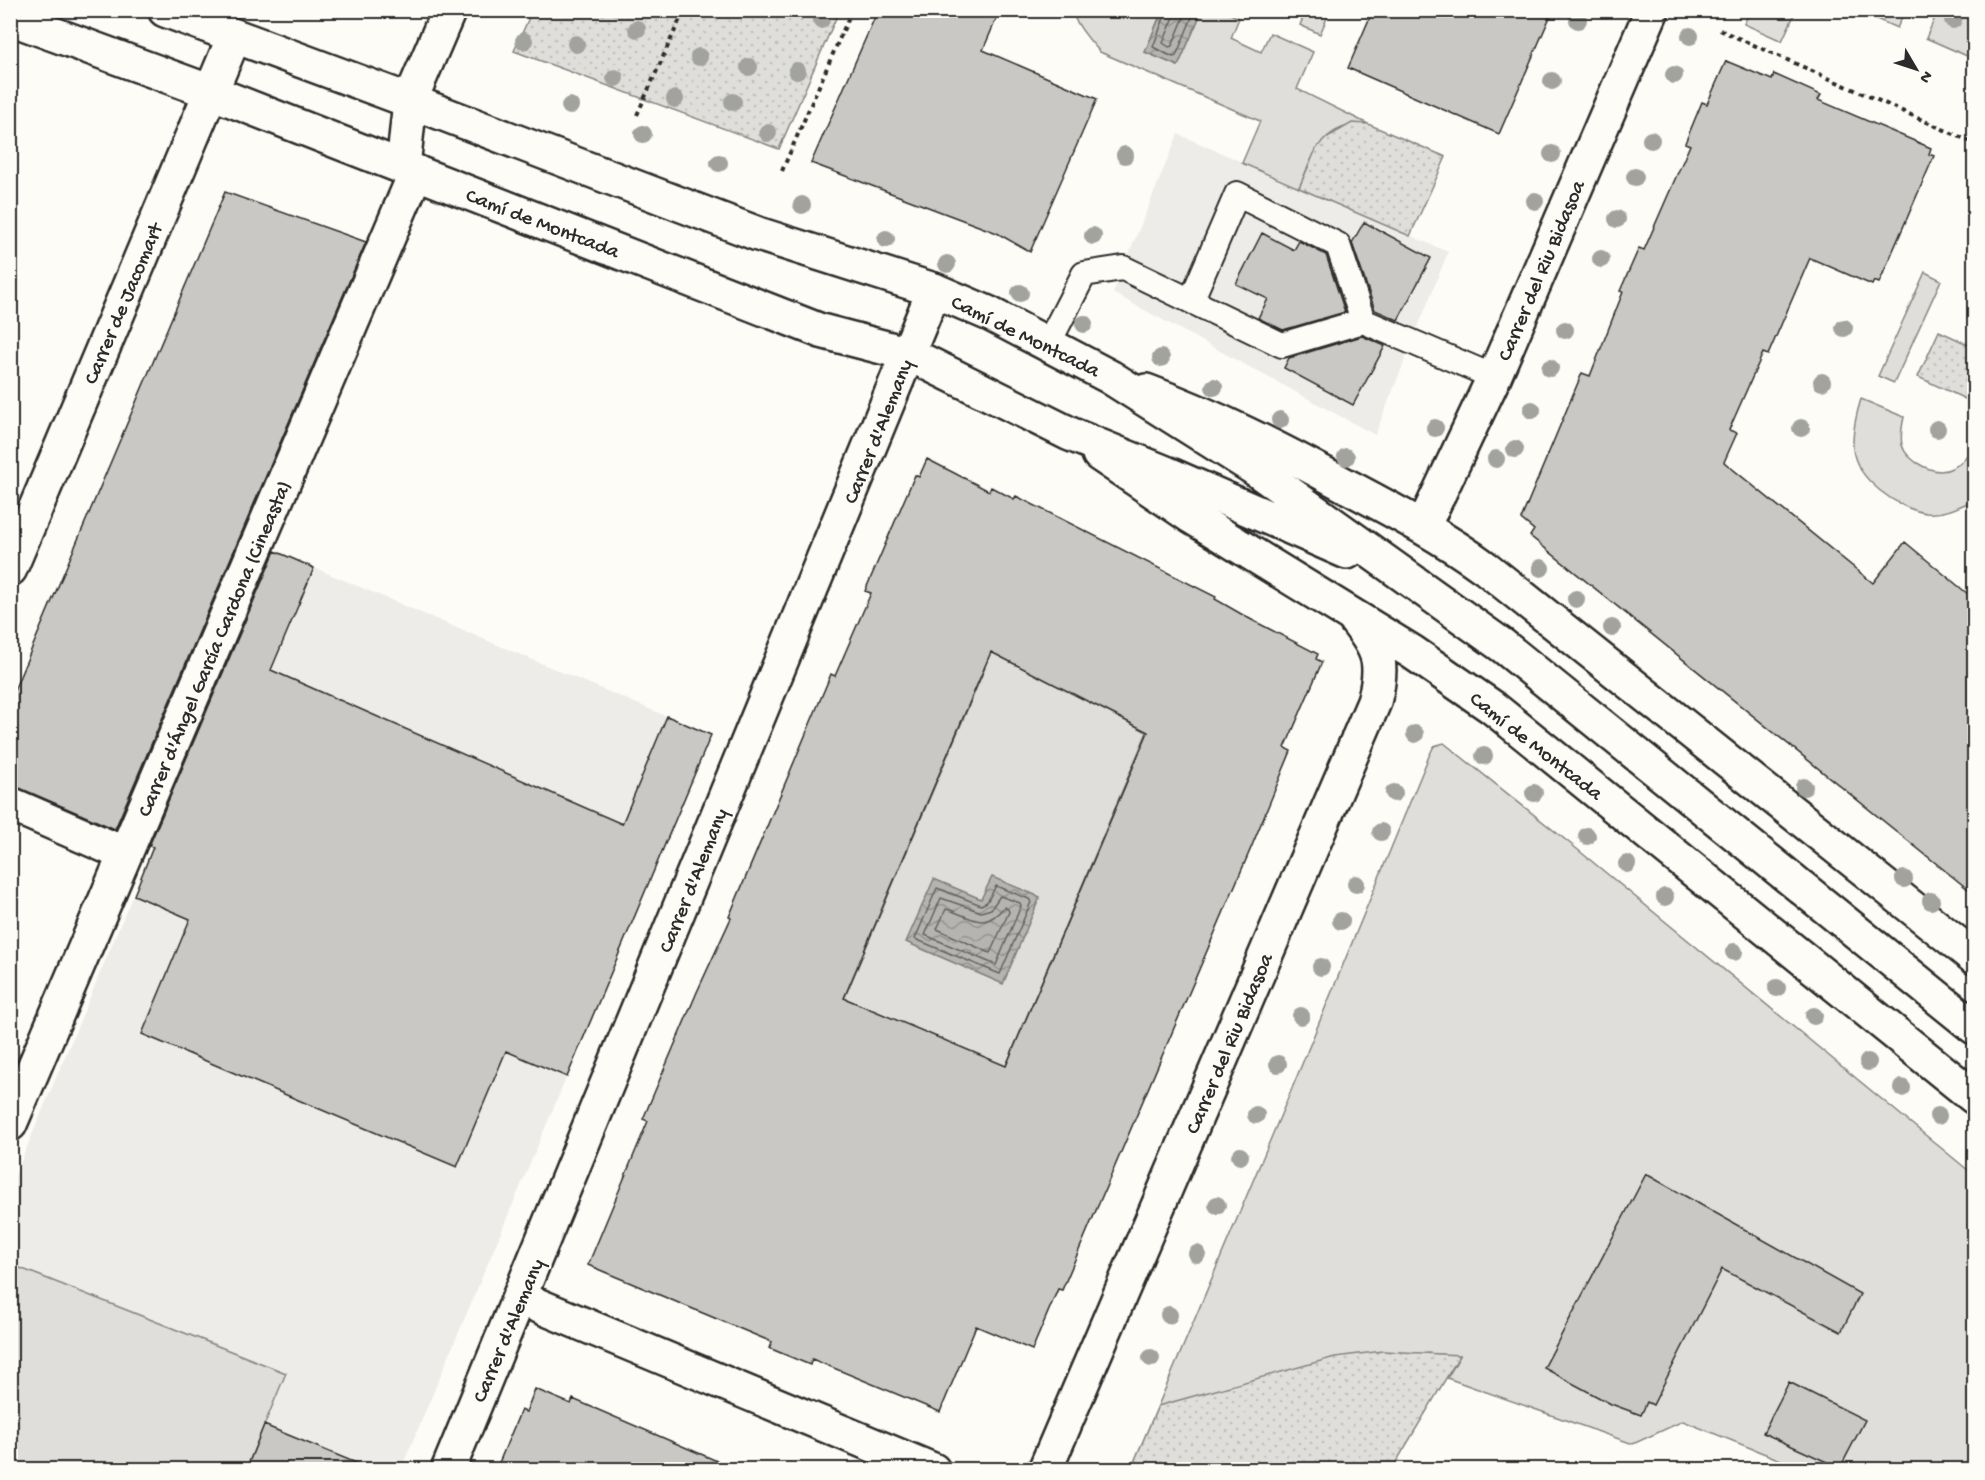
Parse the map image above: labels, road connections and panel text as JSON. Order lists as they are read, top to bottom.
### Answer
{
  "streets": {
    "street": [
      "Camí de Montcada",
      "Carrer del Riu Bidasoa",
      "Carrer de Jacomart",
      "Carrer d'Alemany",
      "Carrer d'Ángel García Cardona (Cineasta)"
    ]
  },
  "crossings": [
    ["Camí de Montcada", "Carrer del Riu Bidasoa"],
    ["Camí de Montcada", "Carrer de Jacomart"],
    ["Camí de Montcada", "Carrer d'Alemany"],
    ["Camí de Montcada", "Carrer d'Ángel García Cardona (Cineasta)"]
  ],
  "north": "bottom right"
}
